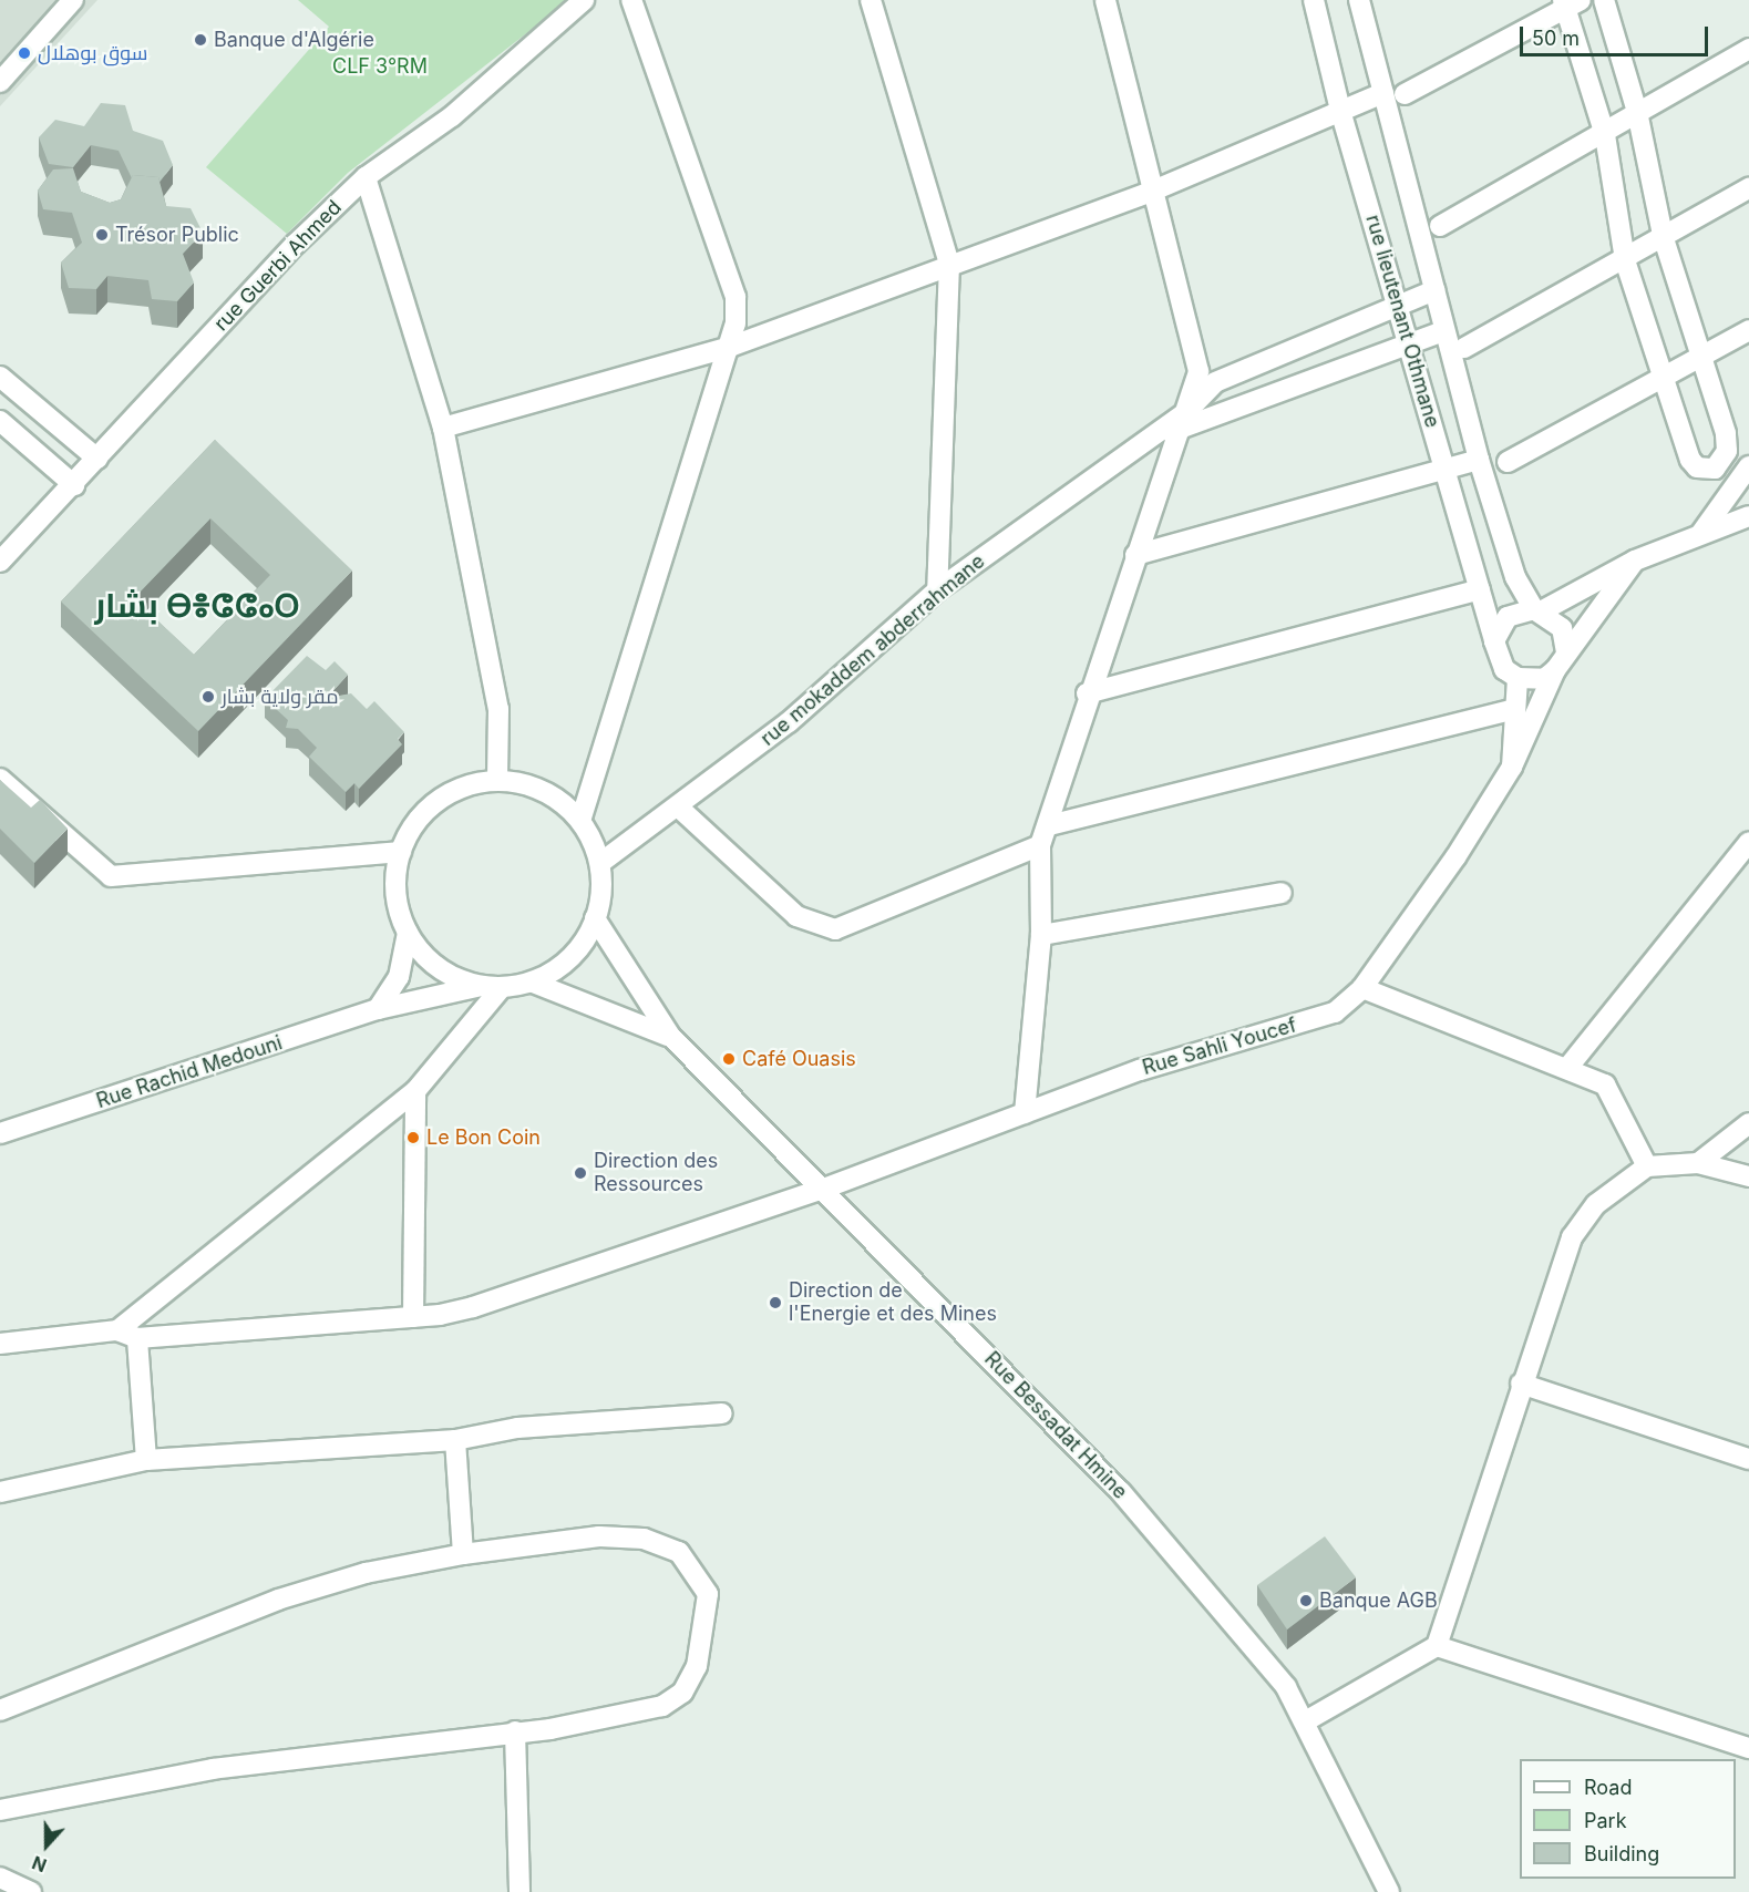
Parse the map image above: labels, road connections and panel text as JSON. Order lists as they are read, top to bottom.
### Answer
{
  "streets": {
    "street": [
      "rue Guerbi Ahmed",
      "rue lieutenant Othmane",
      "rue mokaddem abderrahmane",
      "Rue Sahli Youcef",
      "Rue Rachid Medouni",
      "Rue Bessadat Hmine"
    ]
  },
  "crossings": [
    ["rue lieutenant Othmane", "rue mokaddem abderrahmane"],
    ["rue lieutenant Othmane", "Rue Sahli Youcef"],
    ["rue mokaddem abderrahmane", "Rue Rachid Medouni"],
    ["rue mokaddem abderrahmane", "Rue Bessadat Hmine"],
    ["Rue Sahli Youcef", "Rue Bessadat Hmine"],
    ["Rue Rachid Medouni", "Rue Bessadat Hmine"]
  ],
  "districts": ["بشار ⴱⴻⵛⵛⴰⵔ"],
  "parks": ["CLF 3°RM"],
  "places": [
    "Banque d'Algérie",
    "سوق بوهلال",
    "Trésor Public",
    "مقر ولاية بشار",
    "Café Ouasis",
    "Le Bon Coin",
    "Direction des Ressources",
    "Direction de l'Energie et des Mines",
    "Banque AGB"
  ],
  "legend": ["Road", "Park", "Building"],
  "scale_bar": "50 m",
  "north": "bottom"
}
